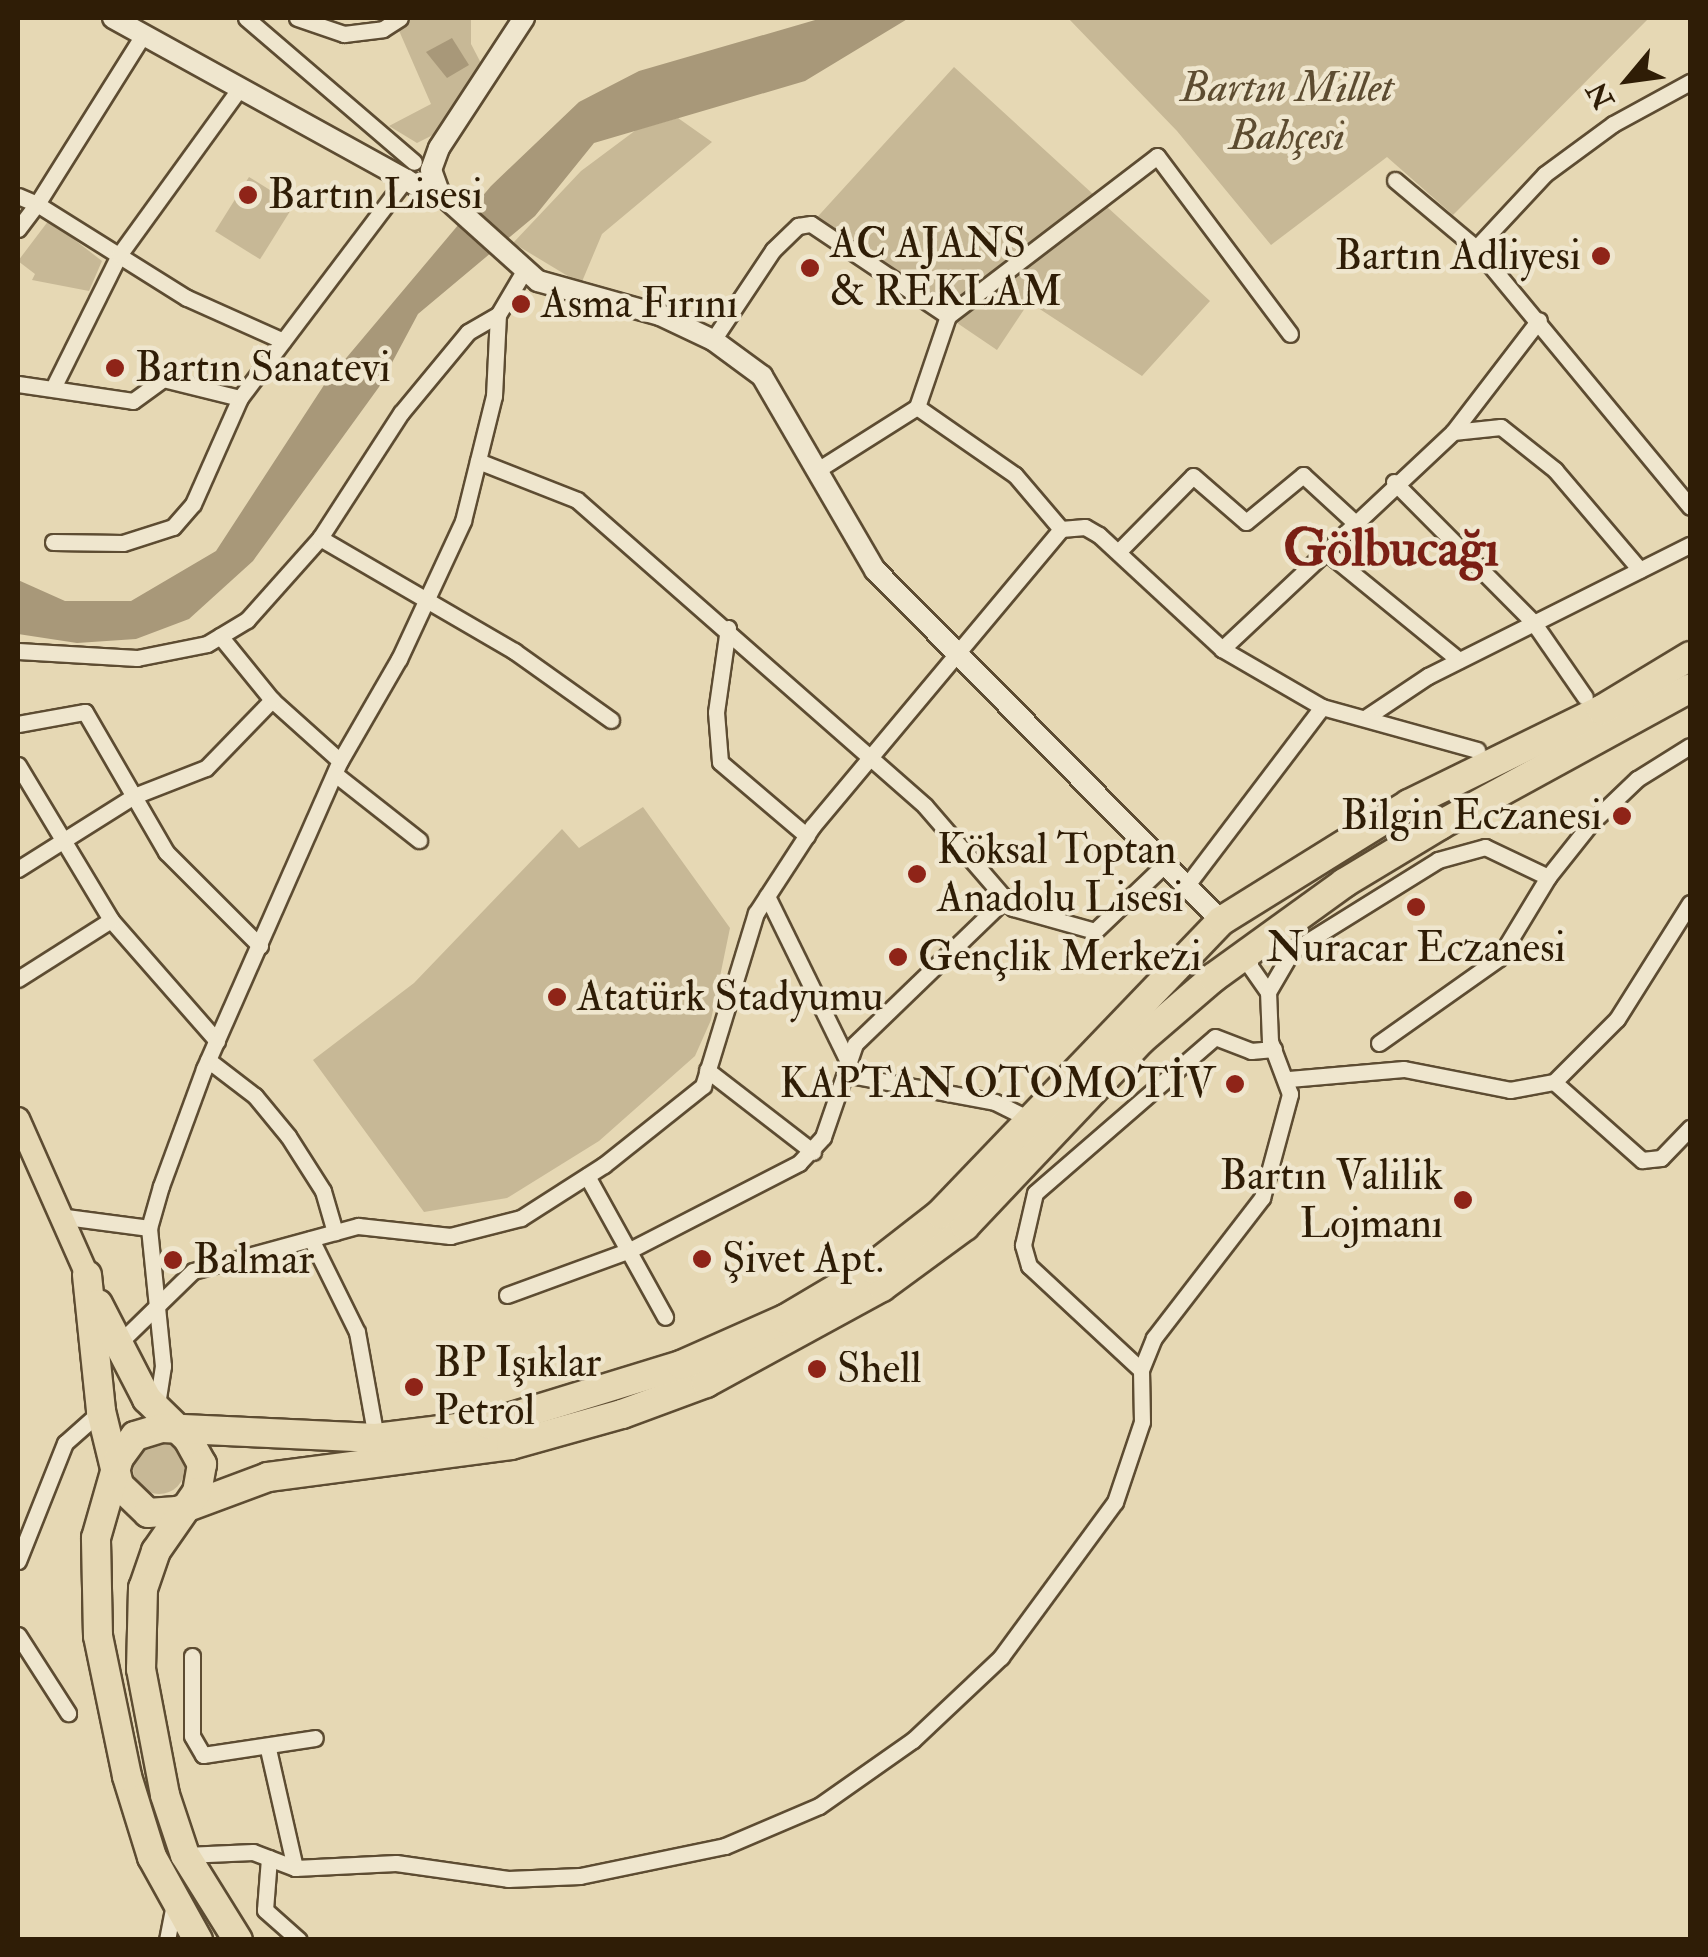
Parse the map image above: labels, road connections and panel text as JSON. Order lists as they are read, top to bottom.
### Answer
{
  "districts": ["Gölbucağı"],
  "parks": ["Bartın Millet Bahçesi"],
  "places": [
    "Bartın Lisesi",
    "Bartın Adliyesi",
    "AC AJANS & REKLAM",
    "Asma Fırını",
    "Bartın Sanatevi",
    "Bilgin Eczanesi",
    "Köksal Toptan Anadolu Lisesi",
    "Nuracar Eczanesi",
    "Gençlik Merkezi",
    "Atatürk Stadyumu",
    "KAPTAN OTOMOTİV",
    "Bartın Valilik Lojmanı",
    "Şivet Apt.",
    "Balmar",
    "Shell",
    "BP Işıklar Petrol"
  ],
  "north": "bottom left"
}
